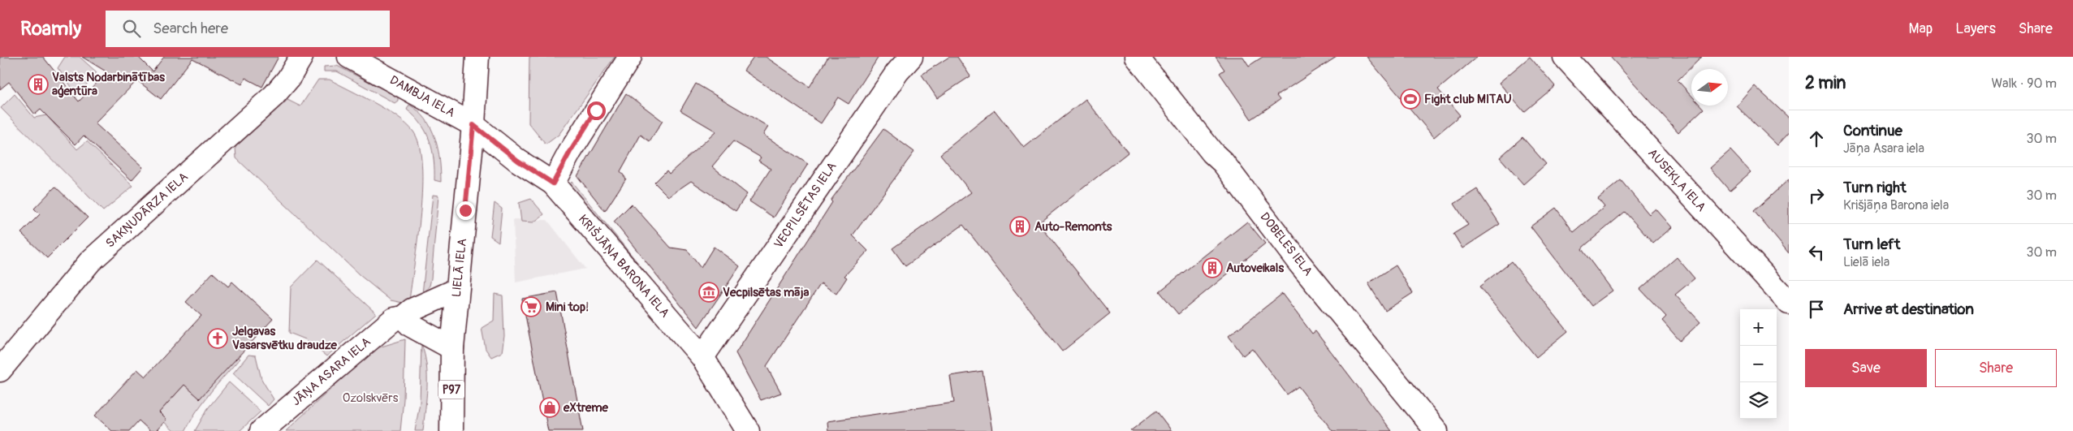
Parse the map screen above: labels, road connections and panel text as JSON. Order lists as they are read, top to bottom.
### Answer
{
  "streets": {
    "street": [
      "DAMBJA IELA",
      "AUSEKĻA IELA",
      "VECPILSĒTAS IELA",
      "SAKŅUDĀRZA IELA",
      "DOBELES IELA",
      "KRIŠJĀŅA BARONA IELA",
      "LIELĀ IELA",
      "JĀŅA ASARA IELA",
      "P97"
    ]
  },
  "crossings": [
    ["DAMBJA IELA", "KRIŠJĀŅA BARONA IELA"],
    ["DAMBJA IELA", "LIELĀ IELA"],
    ["VECPILSĒTAS IELA", "KRIŠJĀŅA BARONA IELA"],
    ["KRIŠJĀŅA BARONA IELA", "LIELĀ IELA"],
    ["LIELĀ IELA", "JĀŅA ASARA IELA"]
  ],
  "parks": ["Ozolskvērs"],
  "places": {
    "building": ["Valsts Nodarbinātības aģentūra", "Auto-Remonts", "Autoveikals"],
    "sports": ["Fight club MITAU"],
    "museum": ["Vecpilsētas māja"],
    "supermarket": ["Mini top!"],
    "church": ["Jelgavas Vasarsvētku draudze"],
    "shop": ["eXtreme"]
  },
  "north": "right",
  "page": {
    "header": "Roamly",
    "search": "Search here",
    "nav": ["Map", "Layers", "Share"],
    "heading": ["2 min", "Walk · 90 m"],
    "list": [
      ["Continue", "Jāņa Asara iela", "30 m"],
      ["Turn right", "Krišjāņa Barona iela", "30 m"],
      ["Turn left", "Lielā iela", "30 m"],
      "Arrive at destination"
    ],
    "map_buttons": ["+", "−"],
    "buttons": ["Save", "Share"]
  }
}
